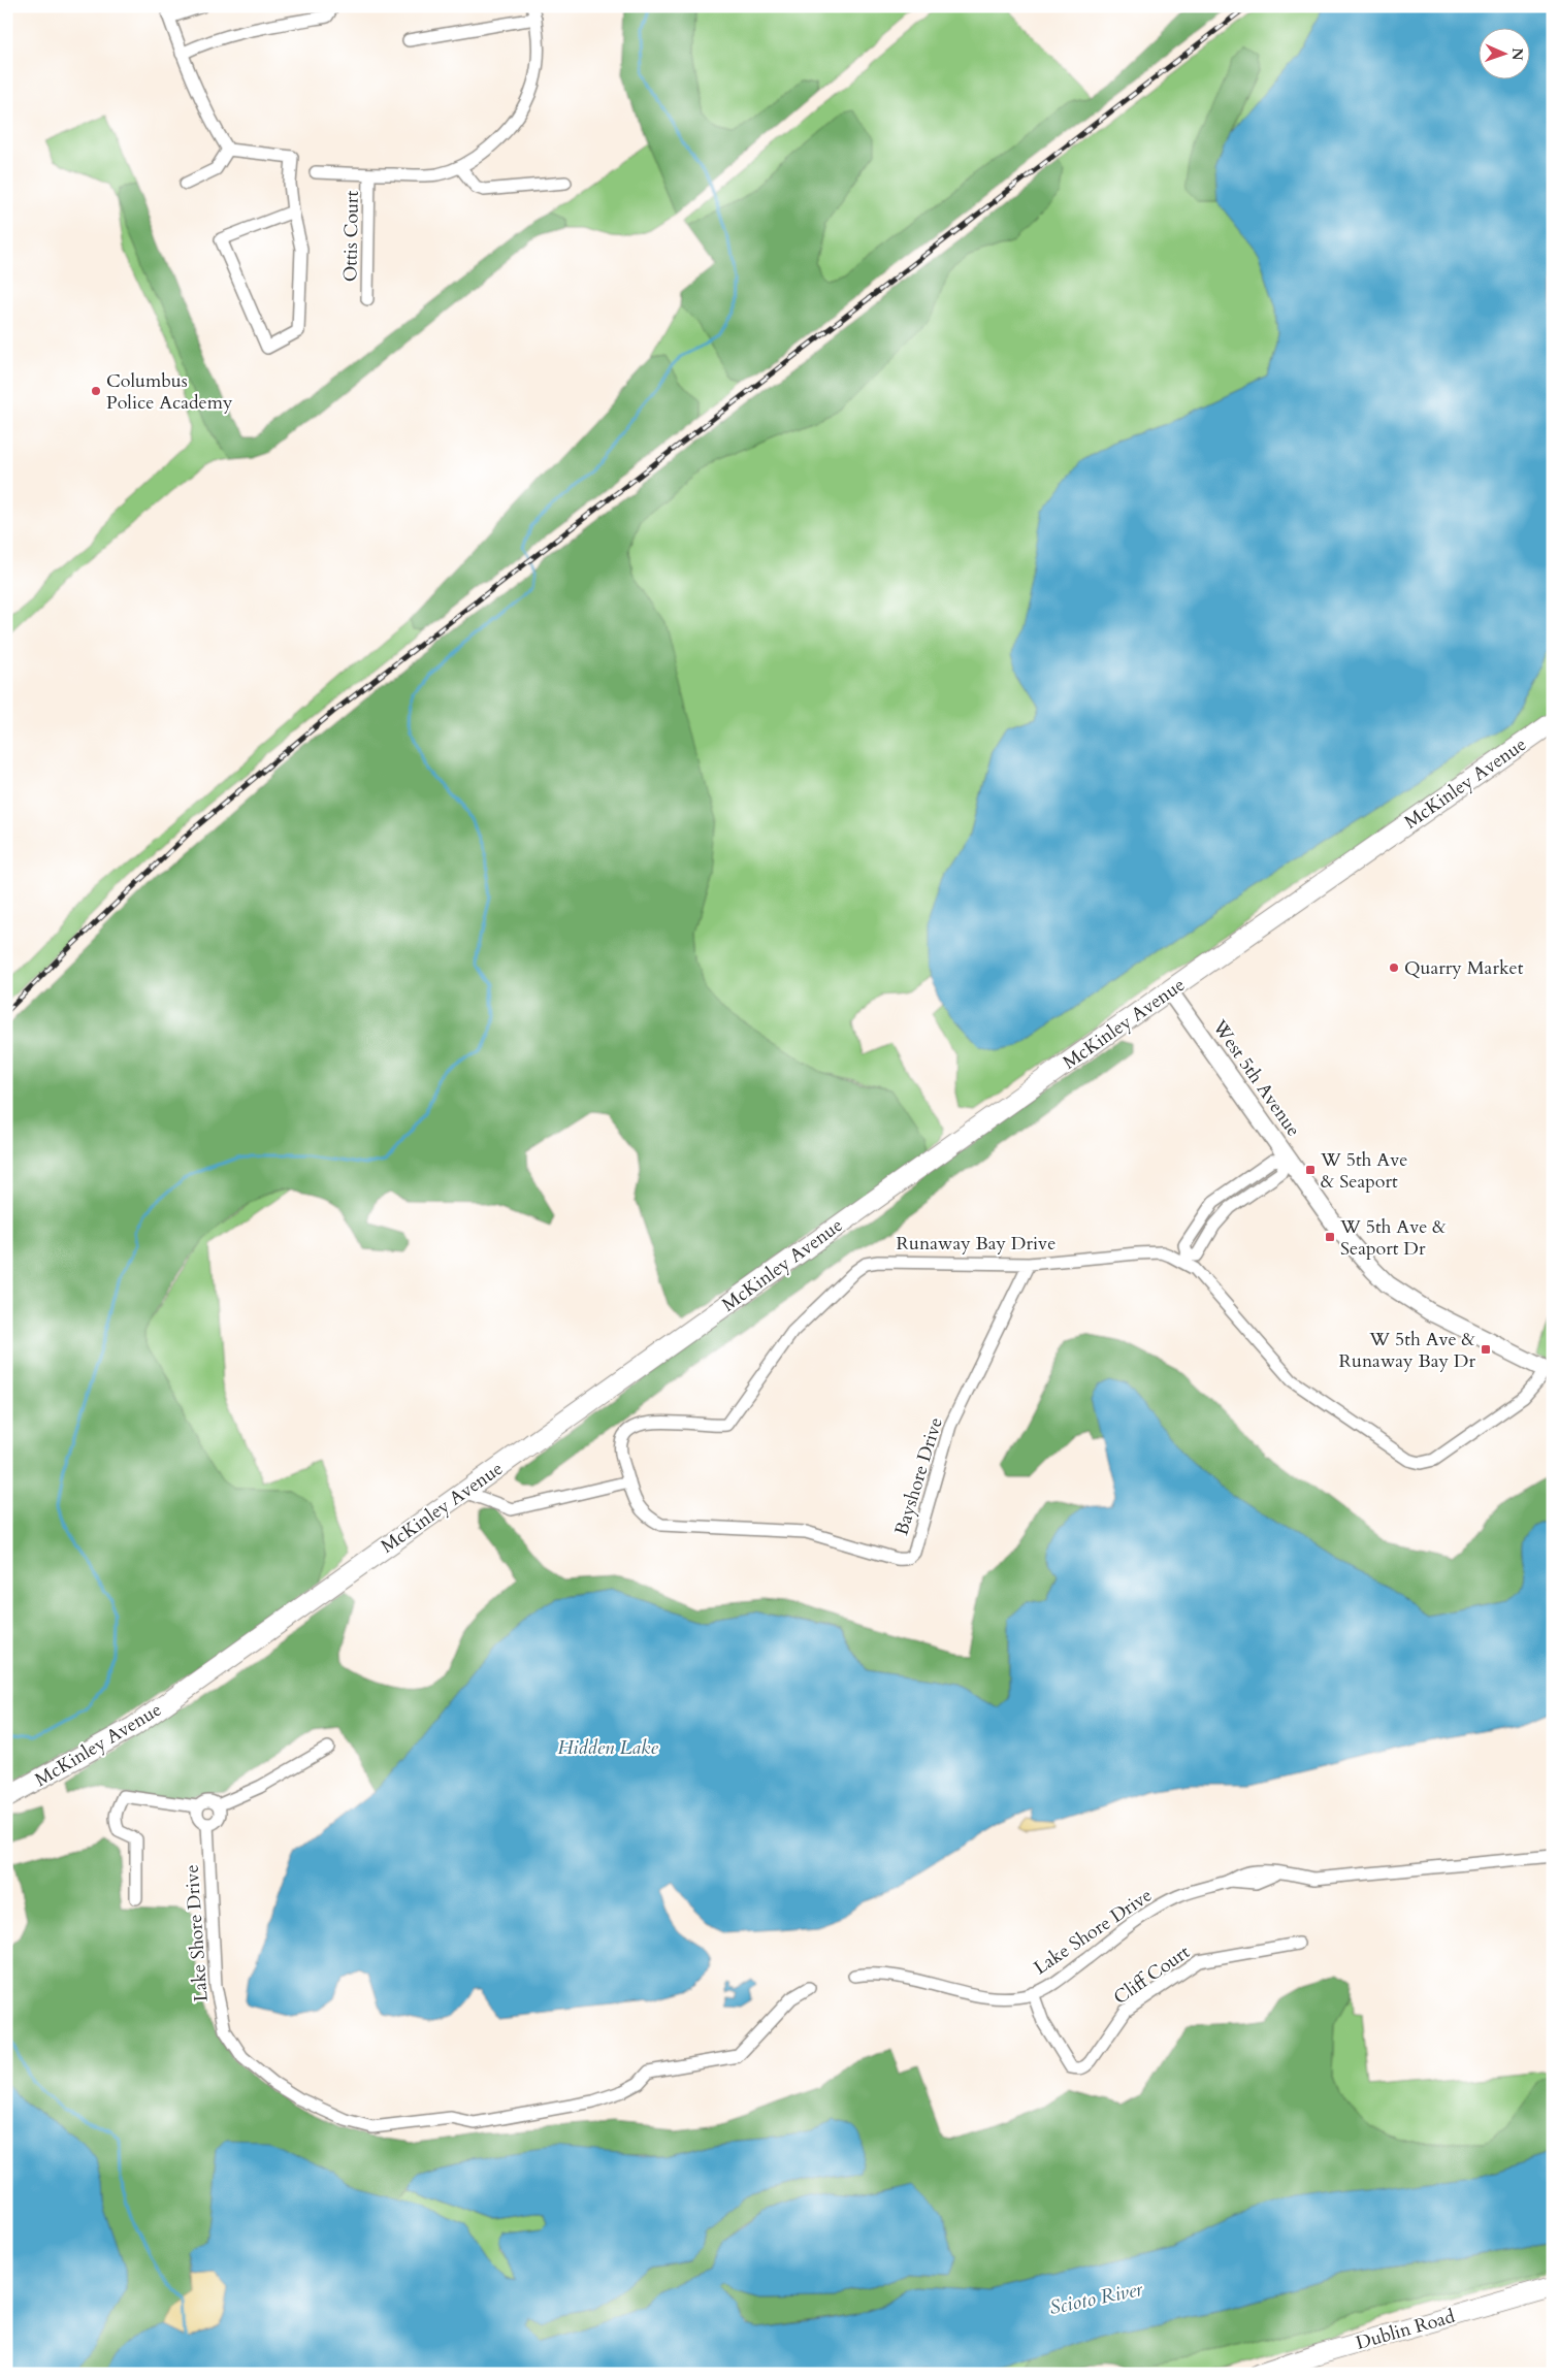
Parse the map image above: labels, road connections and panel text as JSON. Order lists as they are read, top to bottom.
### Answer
{
  "streets": {
    "main road": ["McKinley Avenue", "West 5th Avenue", "Dublin Road"],
    "street": [
      "Ottis Court",
      "Runaway Bay Drive",
      "Bayshore Drive",
      "Lake Shore Drive",
      "Cliff Court"
    ]
  },
  "crossings": [
    ["McKinley Avenue", "West 5th Avenue"],
    ["West 5th Avenue", "Runaway Bay Drive"],
    ["Runaway Bay Drive", "Bayshore Drive"],
    ["Lake Shore Drive", "Cliff Court"]
  ],
  "water": ["Hidden Lake", "Scioto River"],
  "places": {
    "other": ["Columbus Police Academy", "Quarry Market"],
    "transit": ["W 5th Ave & Seaport", "W 5th Ave & Seaport Dr", "W 5th Ave & Runaway Bay Dr"]
  },
  "north": "right"
}
